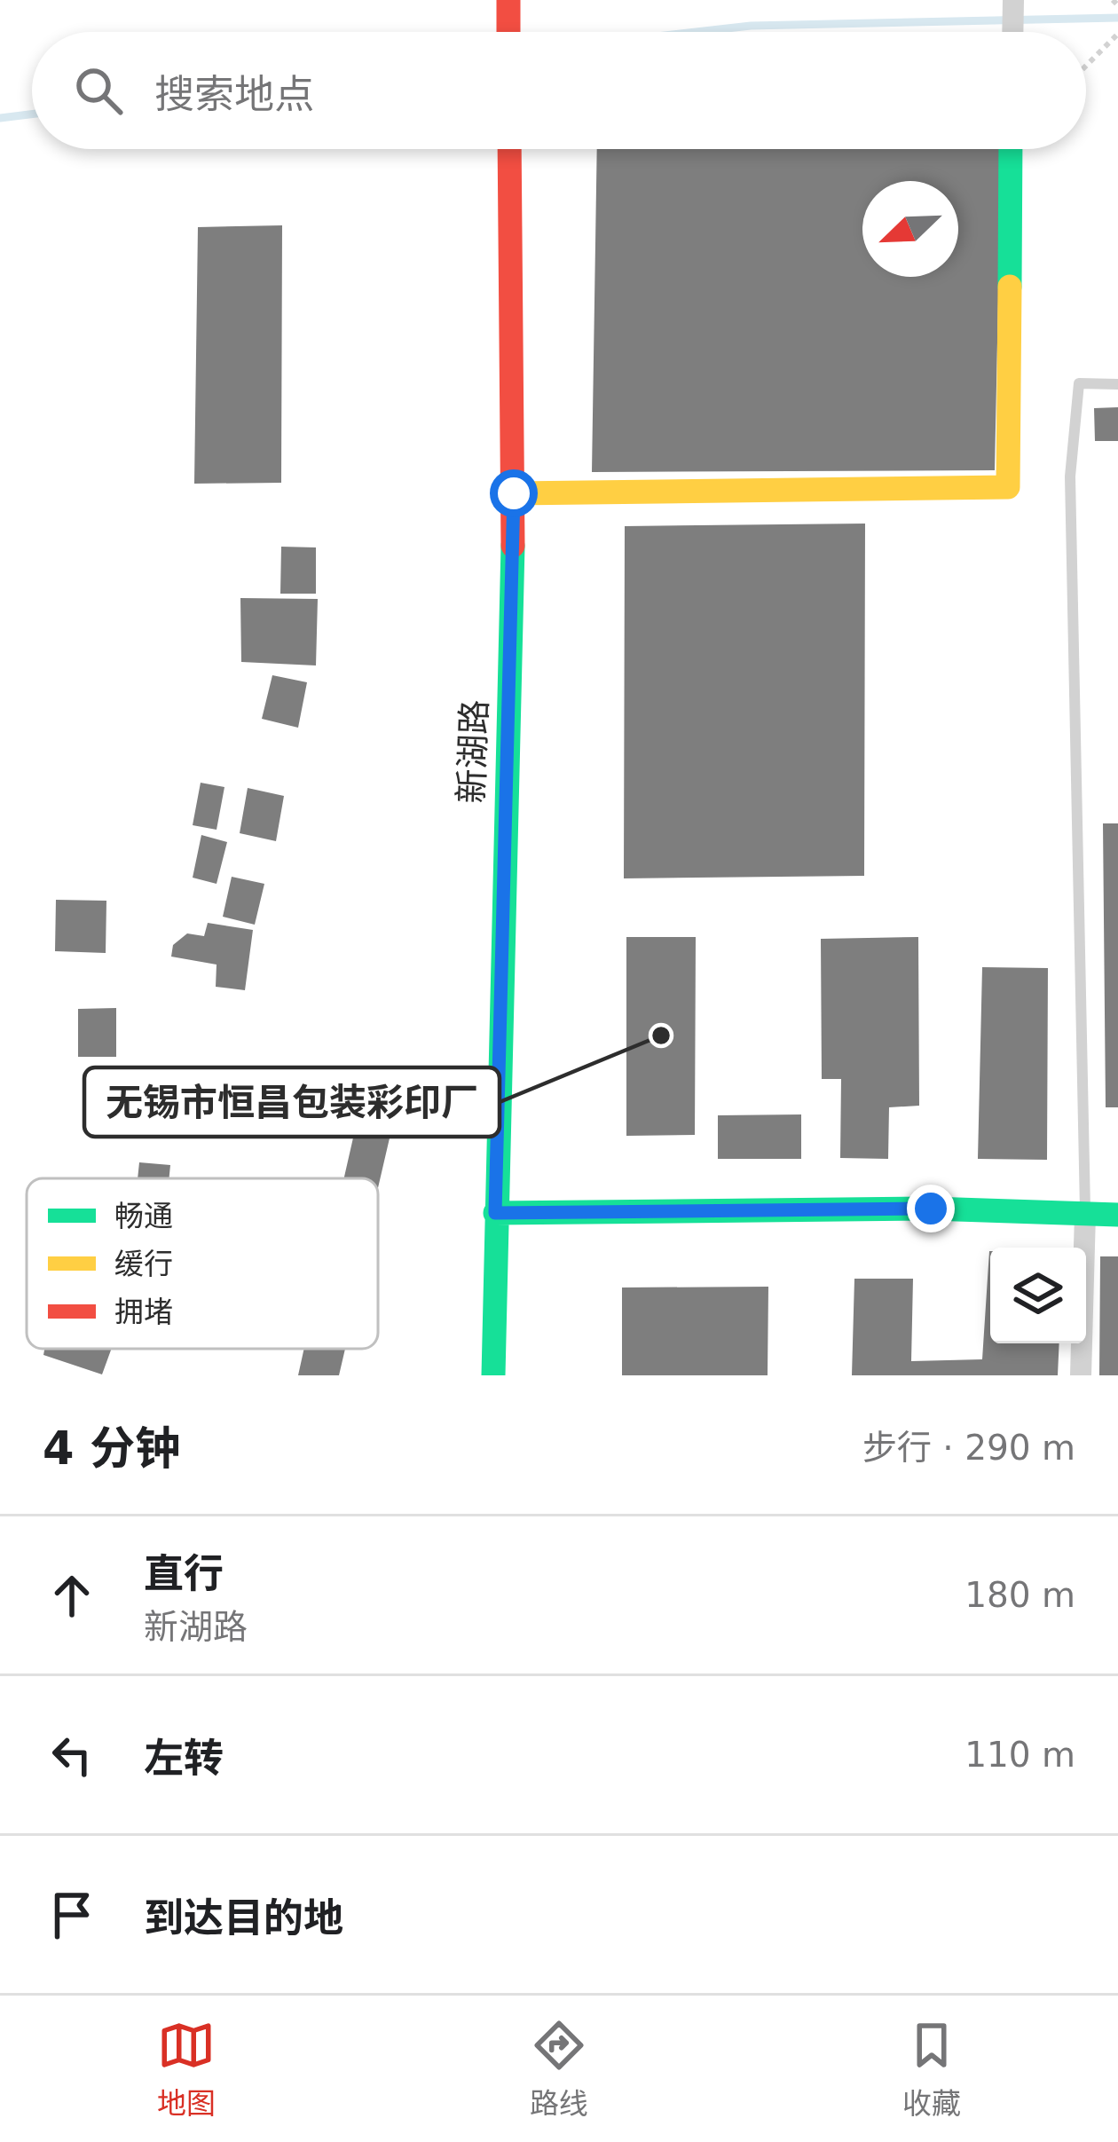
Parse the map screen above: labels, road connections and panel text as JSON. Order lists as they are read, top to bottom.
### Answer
{
  "streets": {
    "street": ["新湖路"]
  },
  "places": ["无锡市恒昌包装彩印厂"],
  "legend": ["畅通", "缓行", "拥堵"],
  "north": "bottom left",
  "page": {
    "search": "搜索地点",
    "heading": ["4 分钟", "步行 · 290 m"],
    "list": [
      ["直行", "新湖路", "180 m"],
      ["左转", "110 m"],
      "到达目的地"
    ],
    "nav": ["地图", "路线", "收藏"]
  }
}
